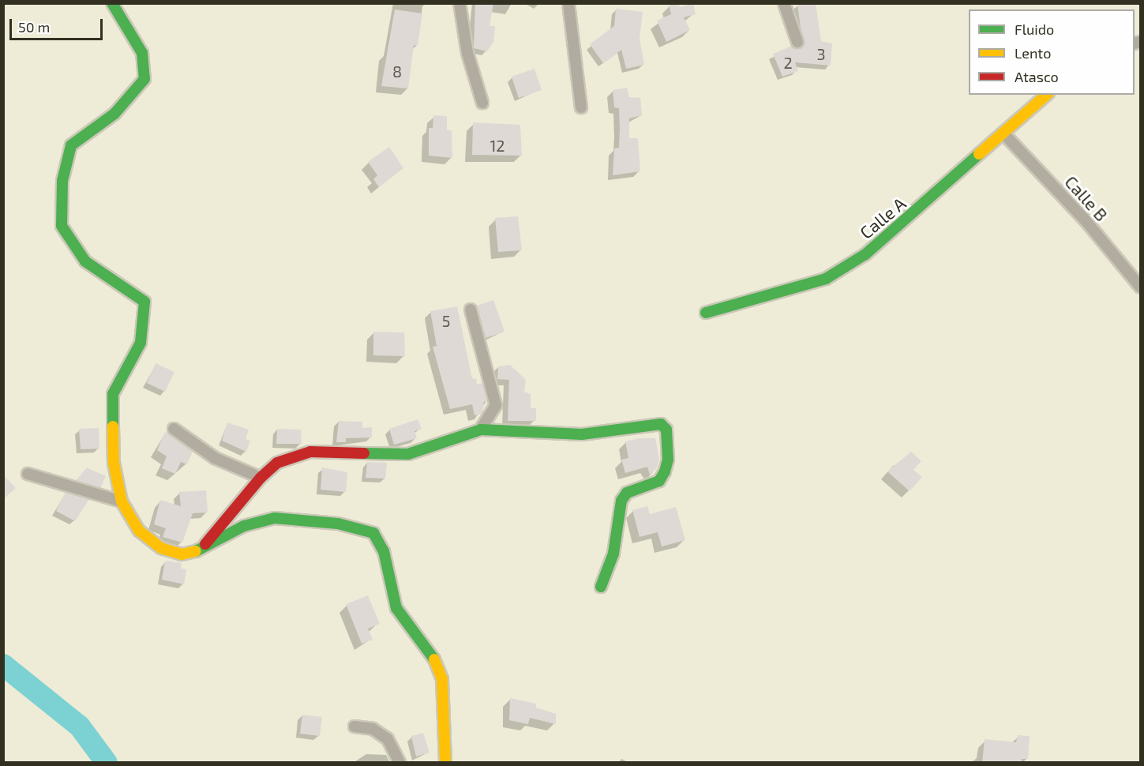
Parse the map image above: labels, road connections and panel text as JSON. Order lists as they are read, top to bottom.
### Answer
{
  "streets": {
    "street": ["Calle B", "Calle A"]
  },
  "crossings": [
    ["Calle B", "Calle A"]
  ],
  "house_numbers": [
    "3",
    "2",
    "8",
    "12",
    "5"
  ],
  "legend": ["Fluido", "Lento", "Atasco"],
  "scale_bar": "50 m"
}
